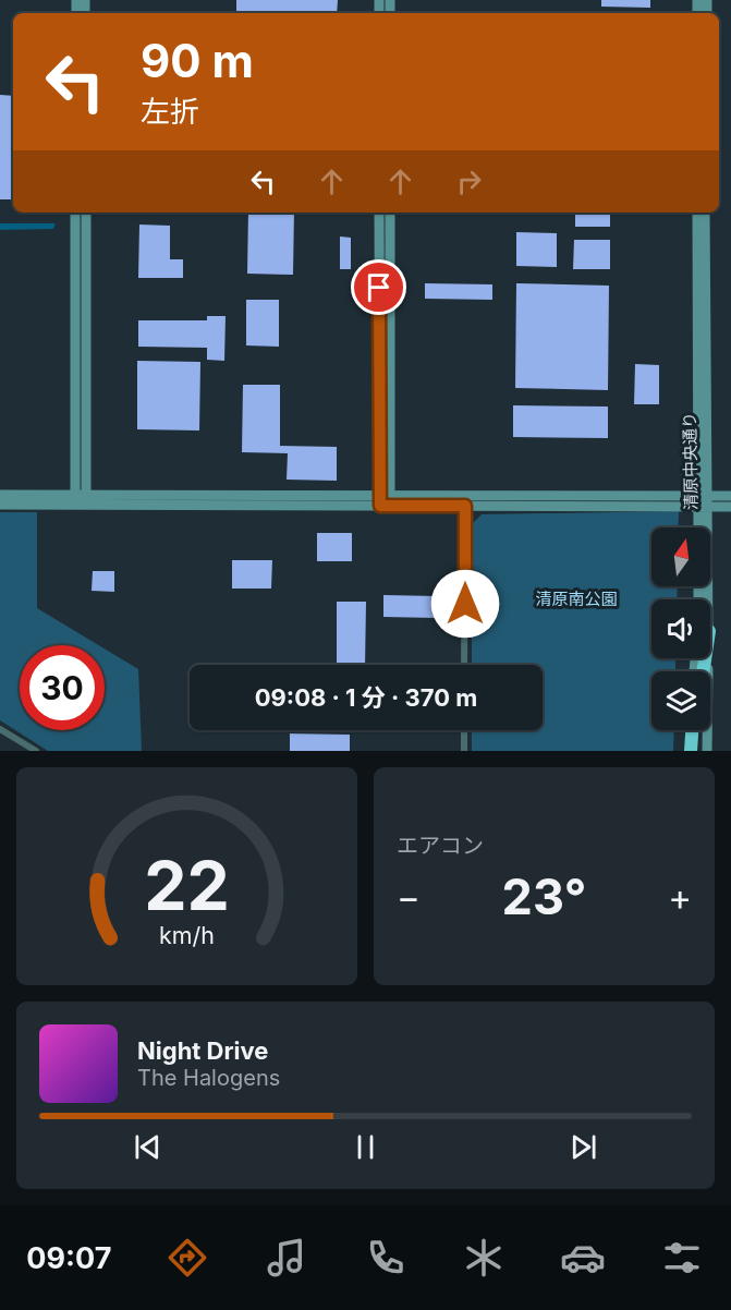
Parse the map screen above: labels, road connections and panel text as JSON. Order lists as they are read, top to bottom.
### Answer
{
  "streets": {
    "street": ["清原中央通り"]
  },
  "parks": ["清原南公園"],
  "north": "top",
  "page": {
    "turn": ["90 m", "左折"],
    "limit": "30",
    "trip": "09:08 · 1 分 · 370 m",
    "tile": "エアコン",
    "heat": ["−", "23°", "+"],
    "song": ["Night Drive", "The Halogens"],
    "tabs": "09:07",
    "gauge": ["22", "km/h"]
  }
}
